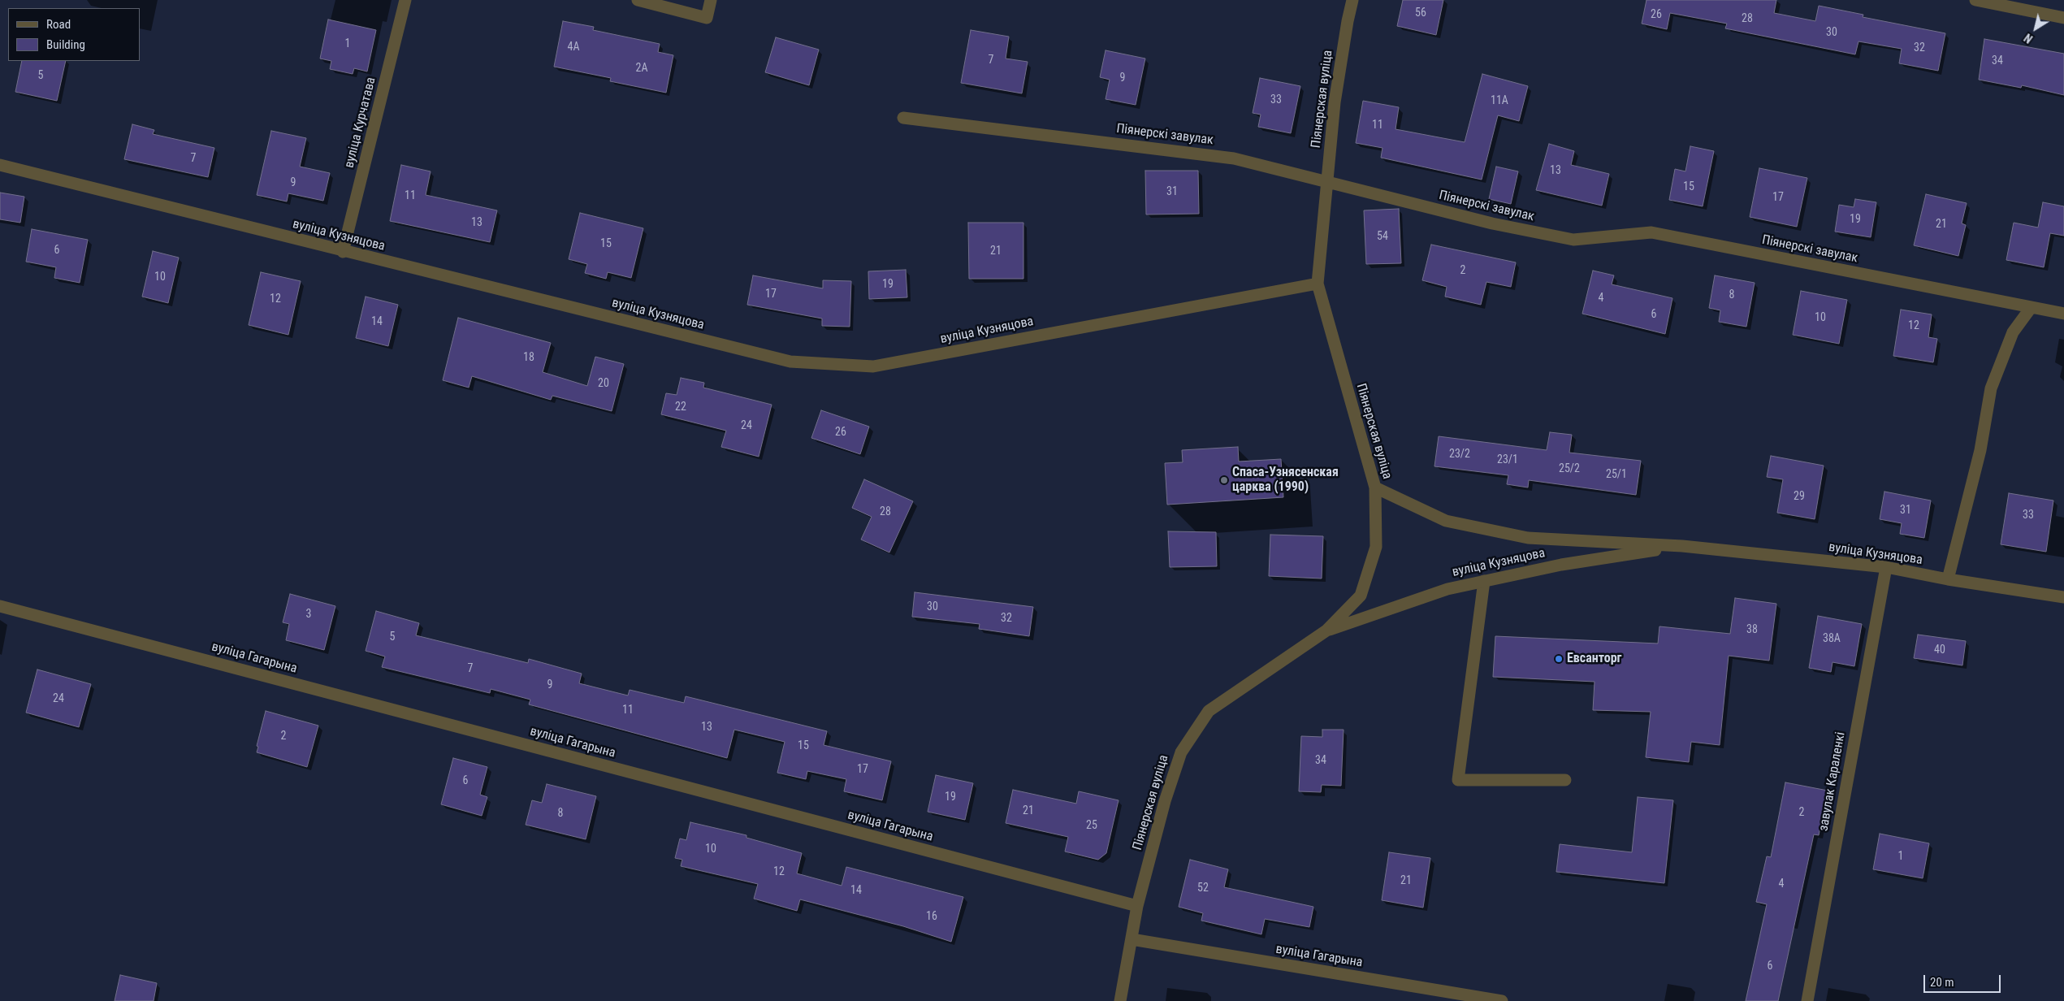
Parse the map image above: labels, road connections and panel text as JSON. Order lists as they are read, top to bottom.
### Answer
{
  "streets": {
    "street": [
      "Піянерская вуліца",
      "вуліца Курчатава",
      "Піянерскі завулак",
      "вуліца Кузняцова",
      "вуліца Гагарына",
      "завулак Караленкі"
    ]
  },
  "crossings": [
    ["Піянерская вуліца", "Піянерскі завулак"],
    ["Піянерская вуліца", "вуліца Кузняцова"],
    ["Піянерская вуліца", "вуліца Гагарына"],
    ["вуліца Курчатава", "вуліца Кузняцова"],
    ["вуліца Кузняцова", "завулак Караленкі"]
  ],
  "places": ["Спаса-Узнясенская царква (1990)", "Евсанторг"],
  "house_numbers": [
    "56",
    "26",
    "28",
    "30",
    "1",
    "4А",
    "32",
    "7",
    "34",
    "2А",
    "5",
    "9",
    "33",
    "11А",
    "11",
    "7",
    "13",
    "9",
    "15",
    "31",
    "11",
    "17",
    "19",
    "13",
    "21",
    "54",
    "15",
    "6",
    "21",
    "2",
    "10",
    "19",
    "17",
    "8",
    "4",
    "12",
    "6",
    "10",
    "14",
    "12",
    "18",
    "20",
    "22",
    "24",
    "26",
    "23/2",
    "23/1",
    "25/2",
    "25/1",
    "29",
    "31",
    "28",
    "33",
    "30",
    "3",
    "32",
    "38",
    "5",
    "38А",
    "40",
    "7",
    "9",
    "24",
    "11",
    "13",
    "2",
    "15",
    "34",
    "17",
    "6",
    "19",
    "21",
    "2",
    "8",
    "25",
    "10",
    "1",
    "12",
    "21",
    "4",
    "52",
    "14",
    "16",
    "6"
  ],
  "legend": ["Road", "Building"],
  "scale_bar": "20 m",
  "north": "bottom left"
}
